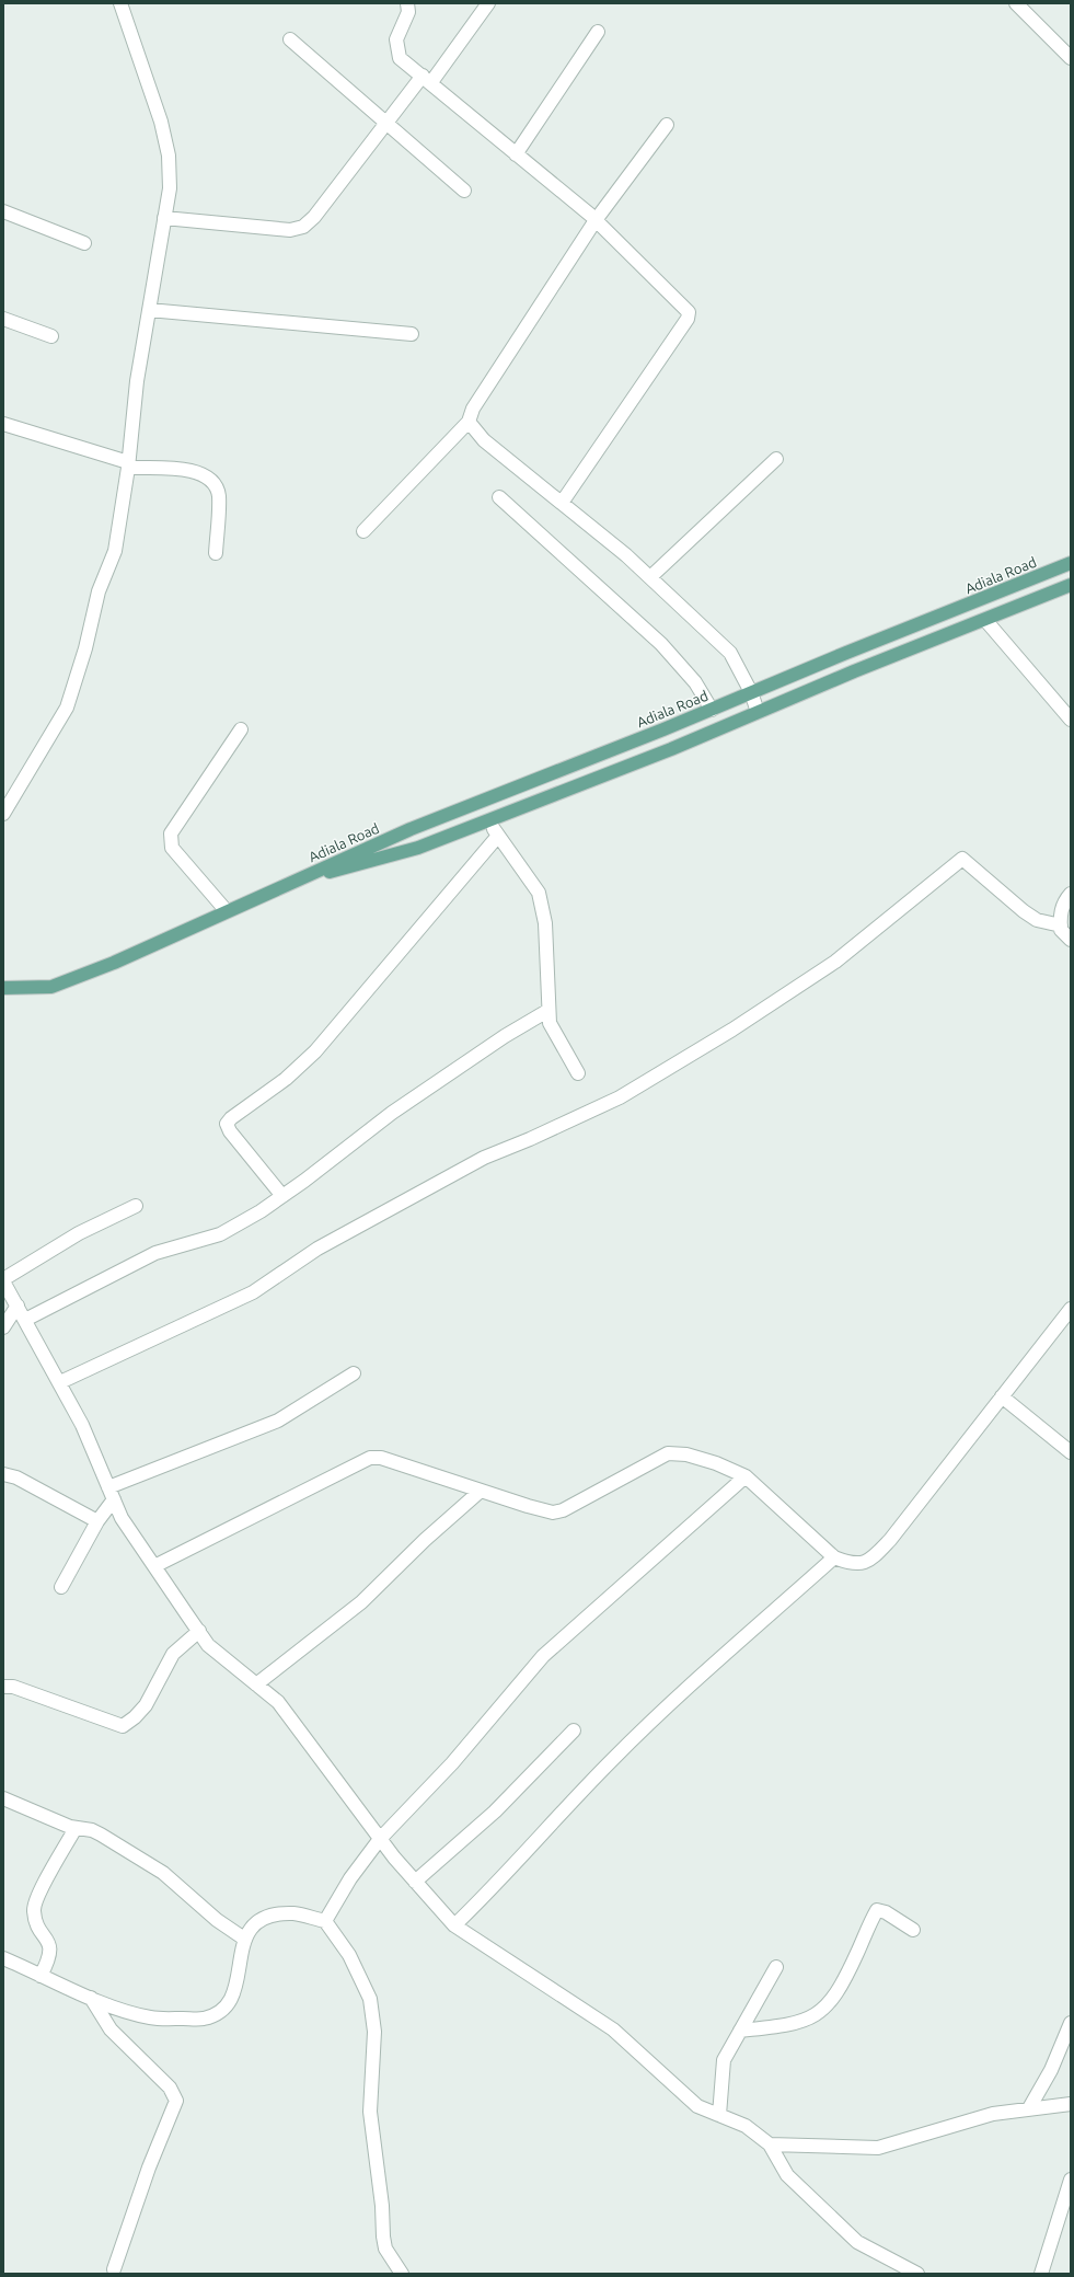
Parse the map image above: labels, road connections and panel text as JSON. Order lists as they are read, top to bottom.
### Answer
{
  "streets": {
    "main road": ["Adiala Road"]
  }
}
